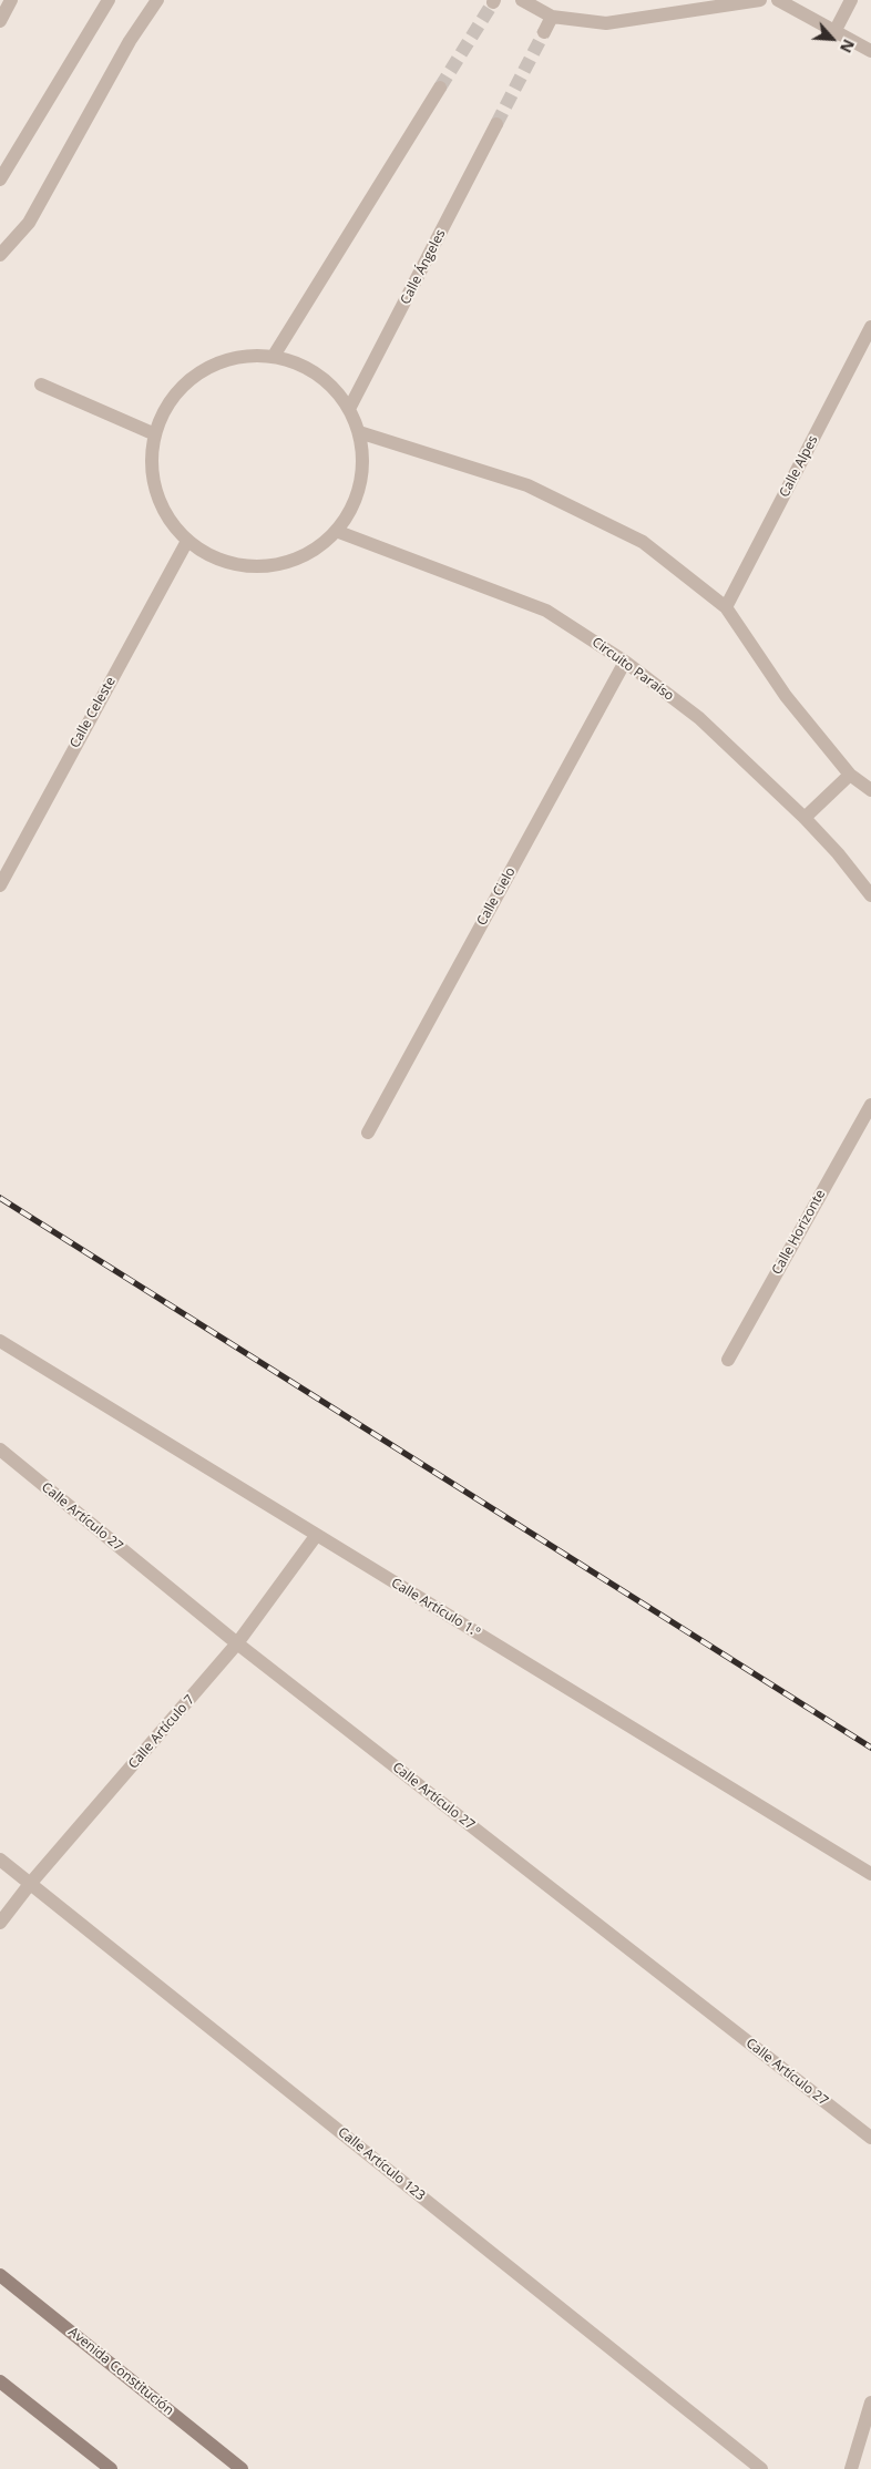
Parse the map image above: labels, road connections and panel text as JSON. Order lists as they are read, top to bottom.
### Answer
{
  "streets": {
    "main road": ["Avenida Constitución"],
    "street": [
      "Calle Ángeles",
      "Calle Alpes",
      "Circuito Paraíso",
      "Calle Celeste",
      "Calle Cielo",
      "Calle Horizonte",
      "Calle Artículo 27",
      "Calle Artículo 1.º",
      "Calle Artículo 7",
      "Calle Artículo 123"
    ]
  },
  "crossings": [
    ["Circuito Paraíso", "Calle Cielo"],
    ["Calle Artículo 27", "Calle Artículo 7"],
    ["Calle Artículo 1.º", "Calle Artículo 7"],
    ["Calle Artículo 7", "Calle Artículo 123"]
  ],
  "north": "bottom right"
}
